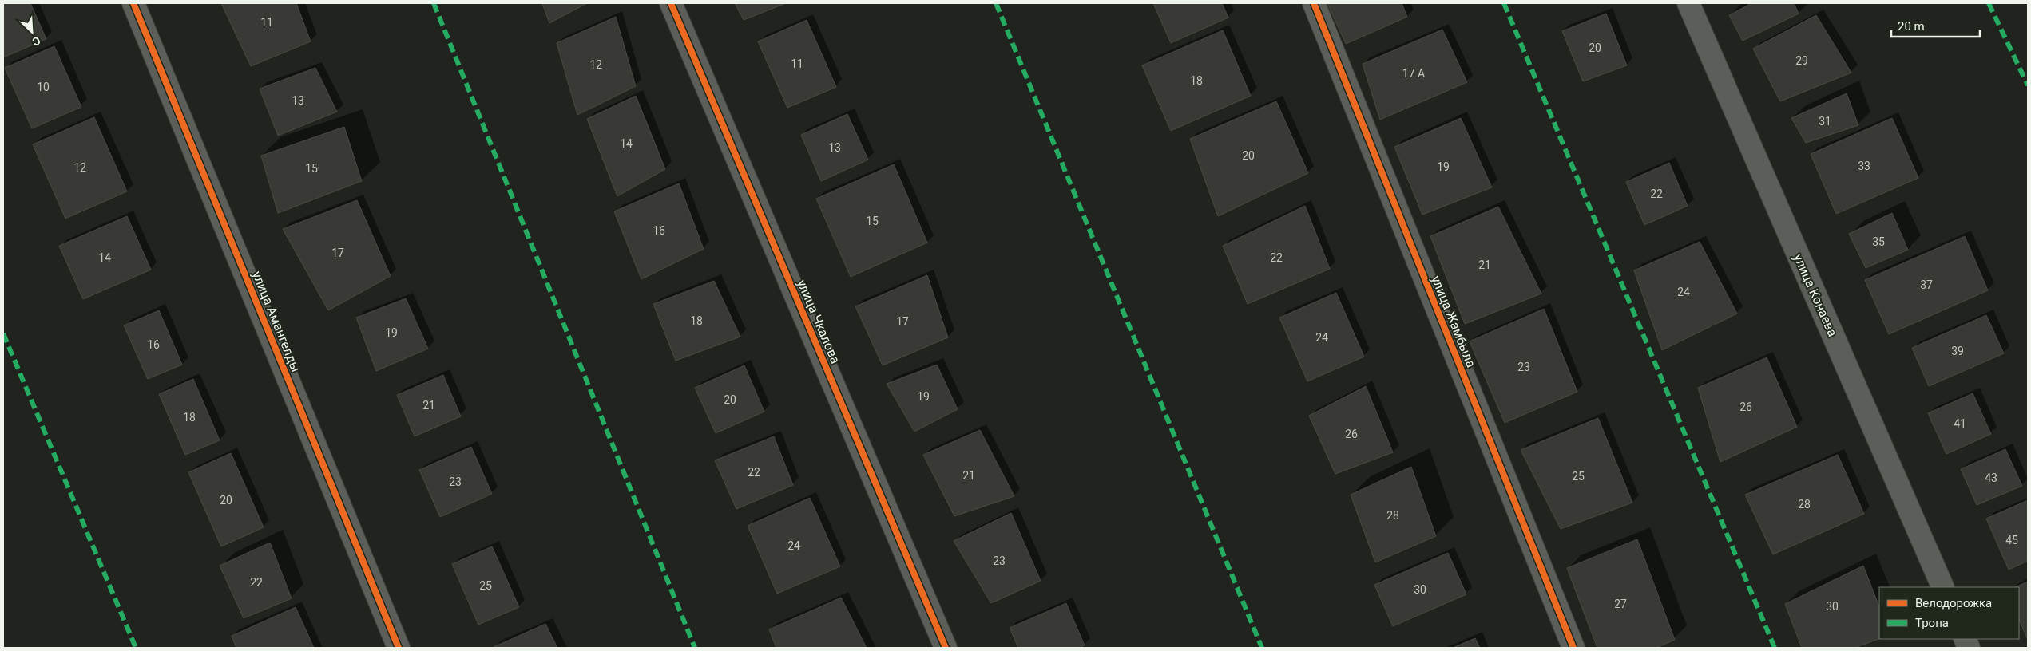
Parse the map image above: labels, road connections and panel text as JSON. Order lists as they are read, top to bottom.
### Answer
{
  "streets": {
    "street": [
      "улица Конаева",
      "улица Амангелды",
      "улица Чкалова",
      "улица Жамбыла"
    ]
  },
  "house_numbers": [
    "11",
    "20",
    "29",
    "11",
    "12",
    "17 А",
    "18",
    "10",
    "13",
    "31",
    "14",
    "13",
    "20",
    "33",
    "19",
    "12",
    "15",
    "22",
    "15",
    "16",
    "35",
    "17",
    "14",
    "22",
    "21",
    "37",
    "24",
    "18",
    "17",
    "19",
    "24",
    "16",
    "39",
    "23",
    "19",
    "20",
    "21",
    "26",
    "18",
    "41",
    "26",
    "22",
    "21",
    "25",
    "43",
    "23",
    "20",
    "28",
    "28",
    "45",
    "24",
    "23",
    "22",
    "25",
    "30",
    "27",
    "30"
  ],
  "legend": ["Велодорожка", "Тропа"],
  "scale_bar": "20 m",
  "north": "bottom right"
}
